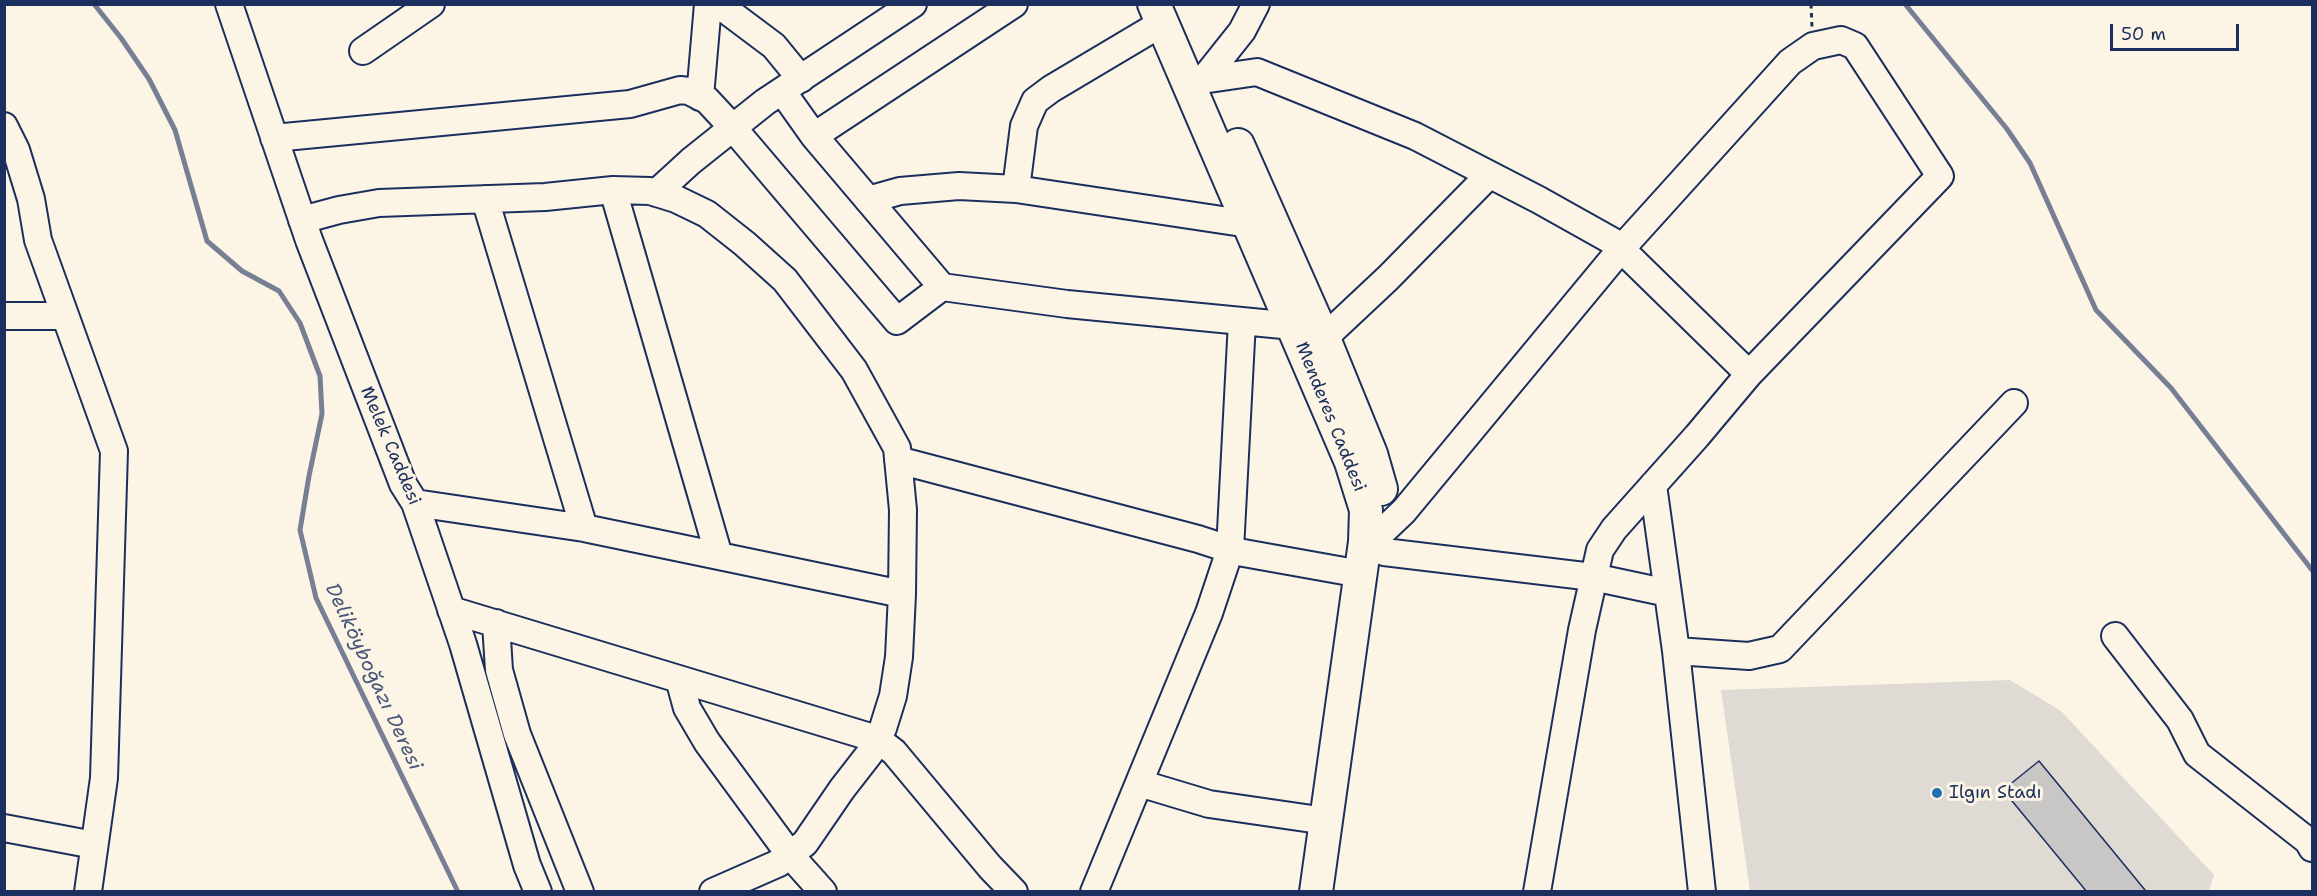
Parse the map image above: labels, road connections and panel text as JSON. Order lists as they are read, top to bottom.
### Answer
{
  "streets": {
    "main road": ["Menderes Caddesi"],
    "street": ["Melek Caddesi"]
  },
  "water": ["Deliköyboğazı Deresi"],
  "places": ["Ilgın Stadı"],
  "scale_bar": "50 m"
}
